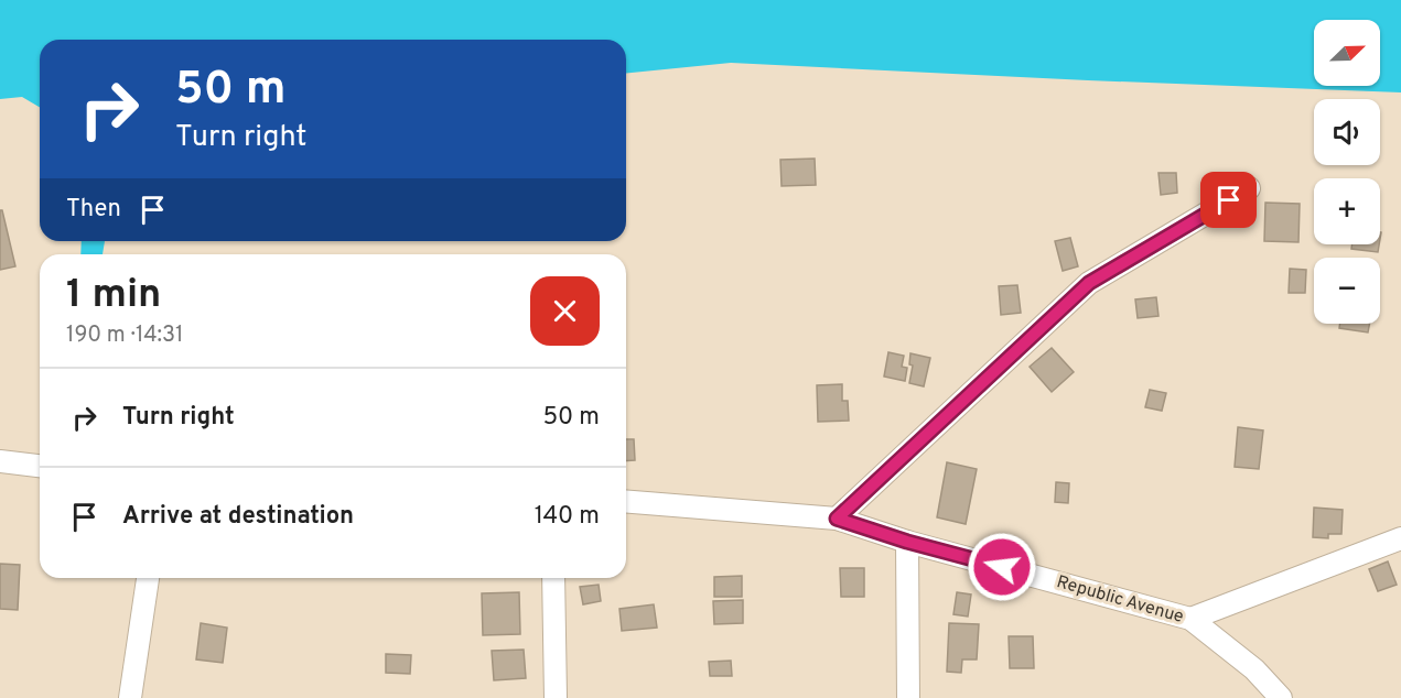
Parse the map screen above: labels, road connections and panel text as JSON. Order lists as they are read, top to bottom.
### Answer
{
  "streets": {
    "street": ["Republic Avenue"]
  },
  "north": "top right",
  "page": {
    "map_buttons": ["+", "−"],
    "turn": ["50 m", "Turn right"],
    "then": "Then",
    "heading": ["1 min", "190 m · 14:31"],
    "list": [
      {
        "name": "Turn right",
        "value": "50 m"
      },
      {
        "name": "Arrive at destination",
        "value": "140 m"
      }
    ]
  }
}
